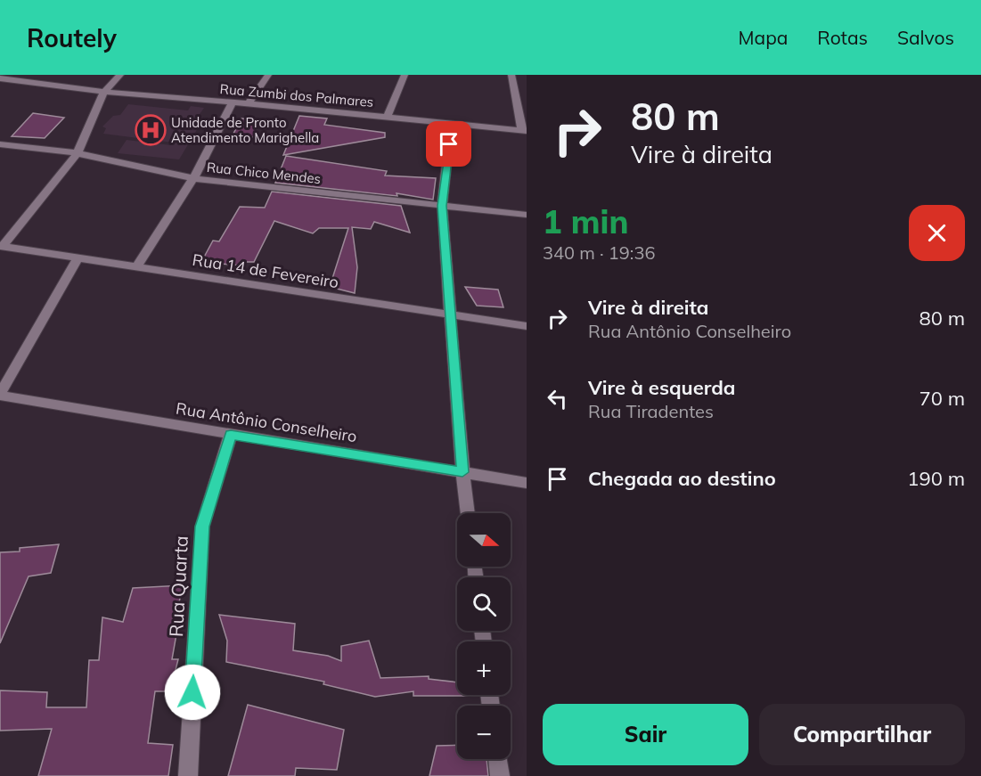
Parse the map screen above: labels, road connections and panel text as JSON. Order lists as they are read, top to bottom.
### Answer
{
  "streets": {
    "street": [
      "Rua Zumbi dos Palmares",
      "Rua Chico Mendes",
      "Rua 14 de Fevereiro",
      "Rua Antônio Conselheiro",
      "Rua Quarta"
    ]
  },
  "crossings": [
    ["Rua Antônio Conselheiro", "Rua Quarta"]
  ],
  "places": {
    "hospital": ["Unidade de Pronto Atendimento Marighella"]
  },
  "north": "right",
  "page": {
    "header": "Routely",
    "nav": ["Mapa", "Rotas", "Salvos"],
    "turn": ["80 m", "Vire à direita"],
    "heading": ["1 min", "340 m · 19:36"],
    "list": [
      {
        "name": "Vire à direita",
        "note": "Rua Antônio Conselheiro",
        "value": "80 m"
      },
      {
        "name": "Vire à esquerda",
        "note": "Rua Tiradentes",
        "value": "70 m"
      },
      {
        "name": "Chegada ao destino",
        "value": "190 m"
      }
    ],
    "map_buttons": ["+", "−"],
    "buttons": ["Sair", "Compartilhar"]
  }
}
